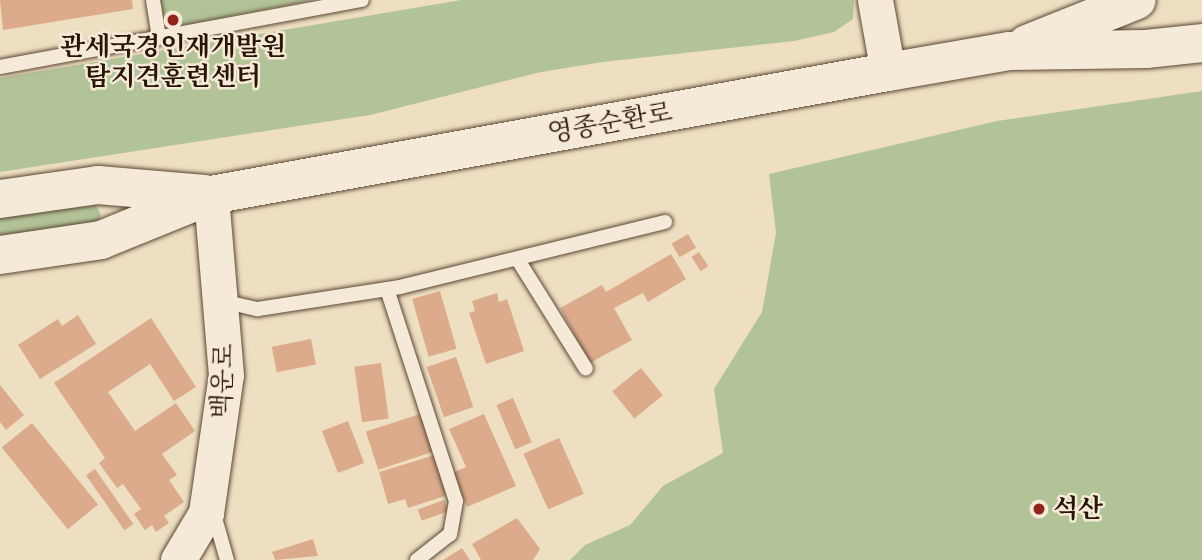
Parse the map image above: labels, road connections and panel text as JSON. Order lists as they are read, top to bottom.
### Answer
{
  "streets": {
    "main road": ["영종순환로"],
    "street": ["백운로"]
  },
  "crossings": [
    ["영종순환로", "백운로"]
  ],
  "places": ["관세국경인재개발원 탐지견훈련센터", "석산"]
}
